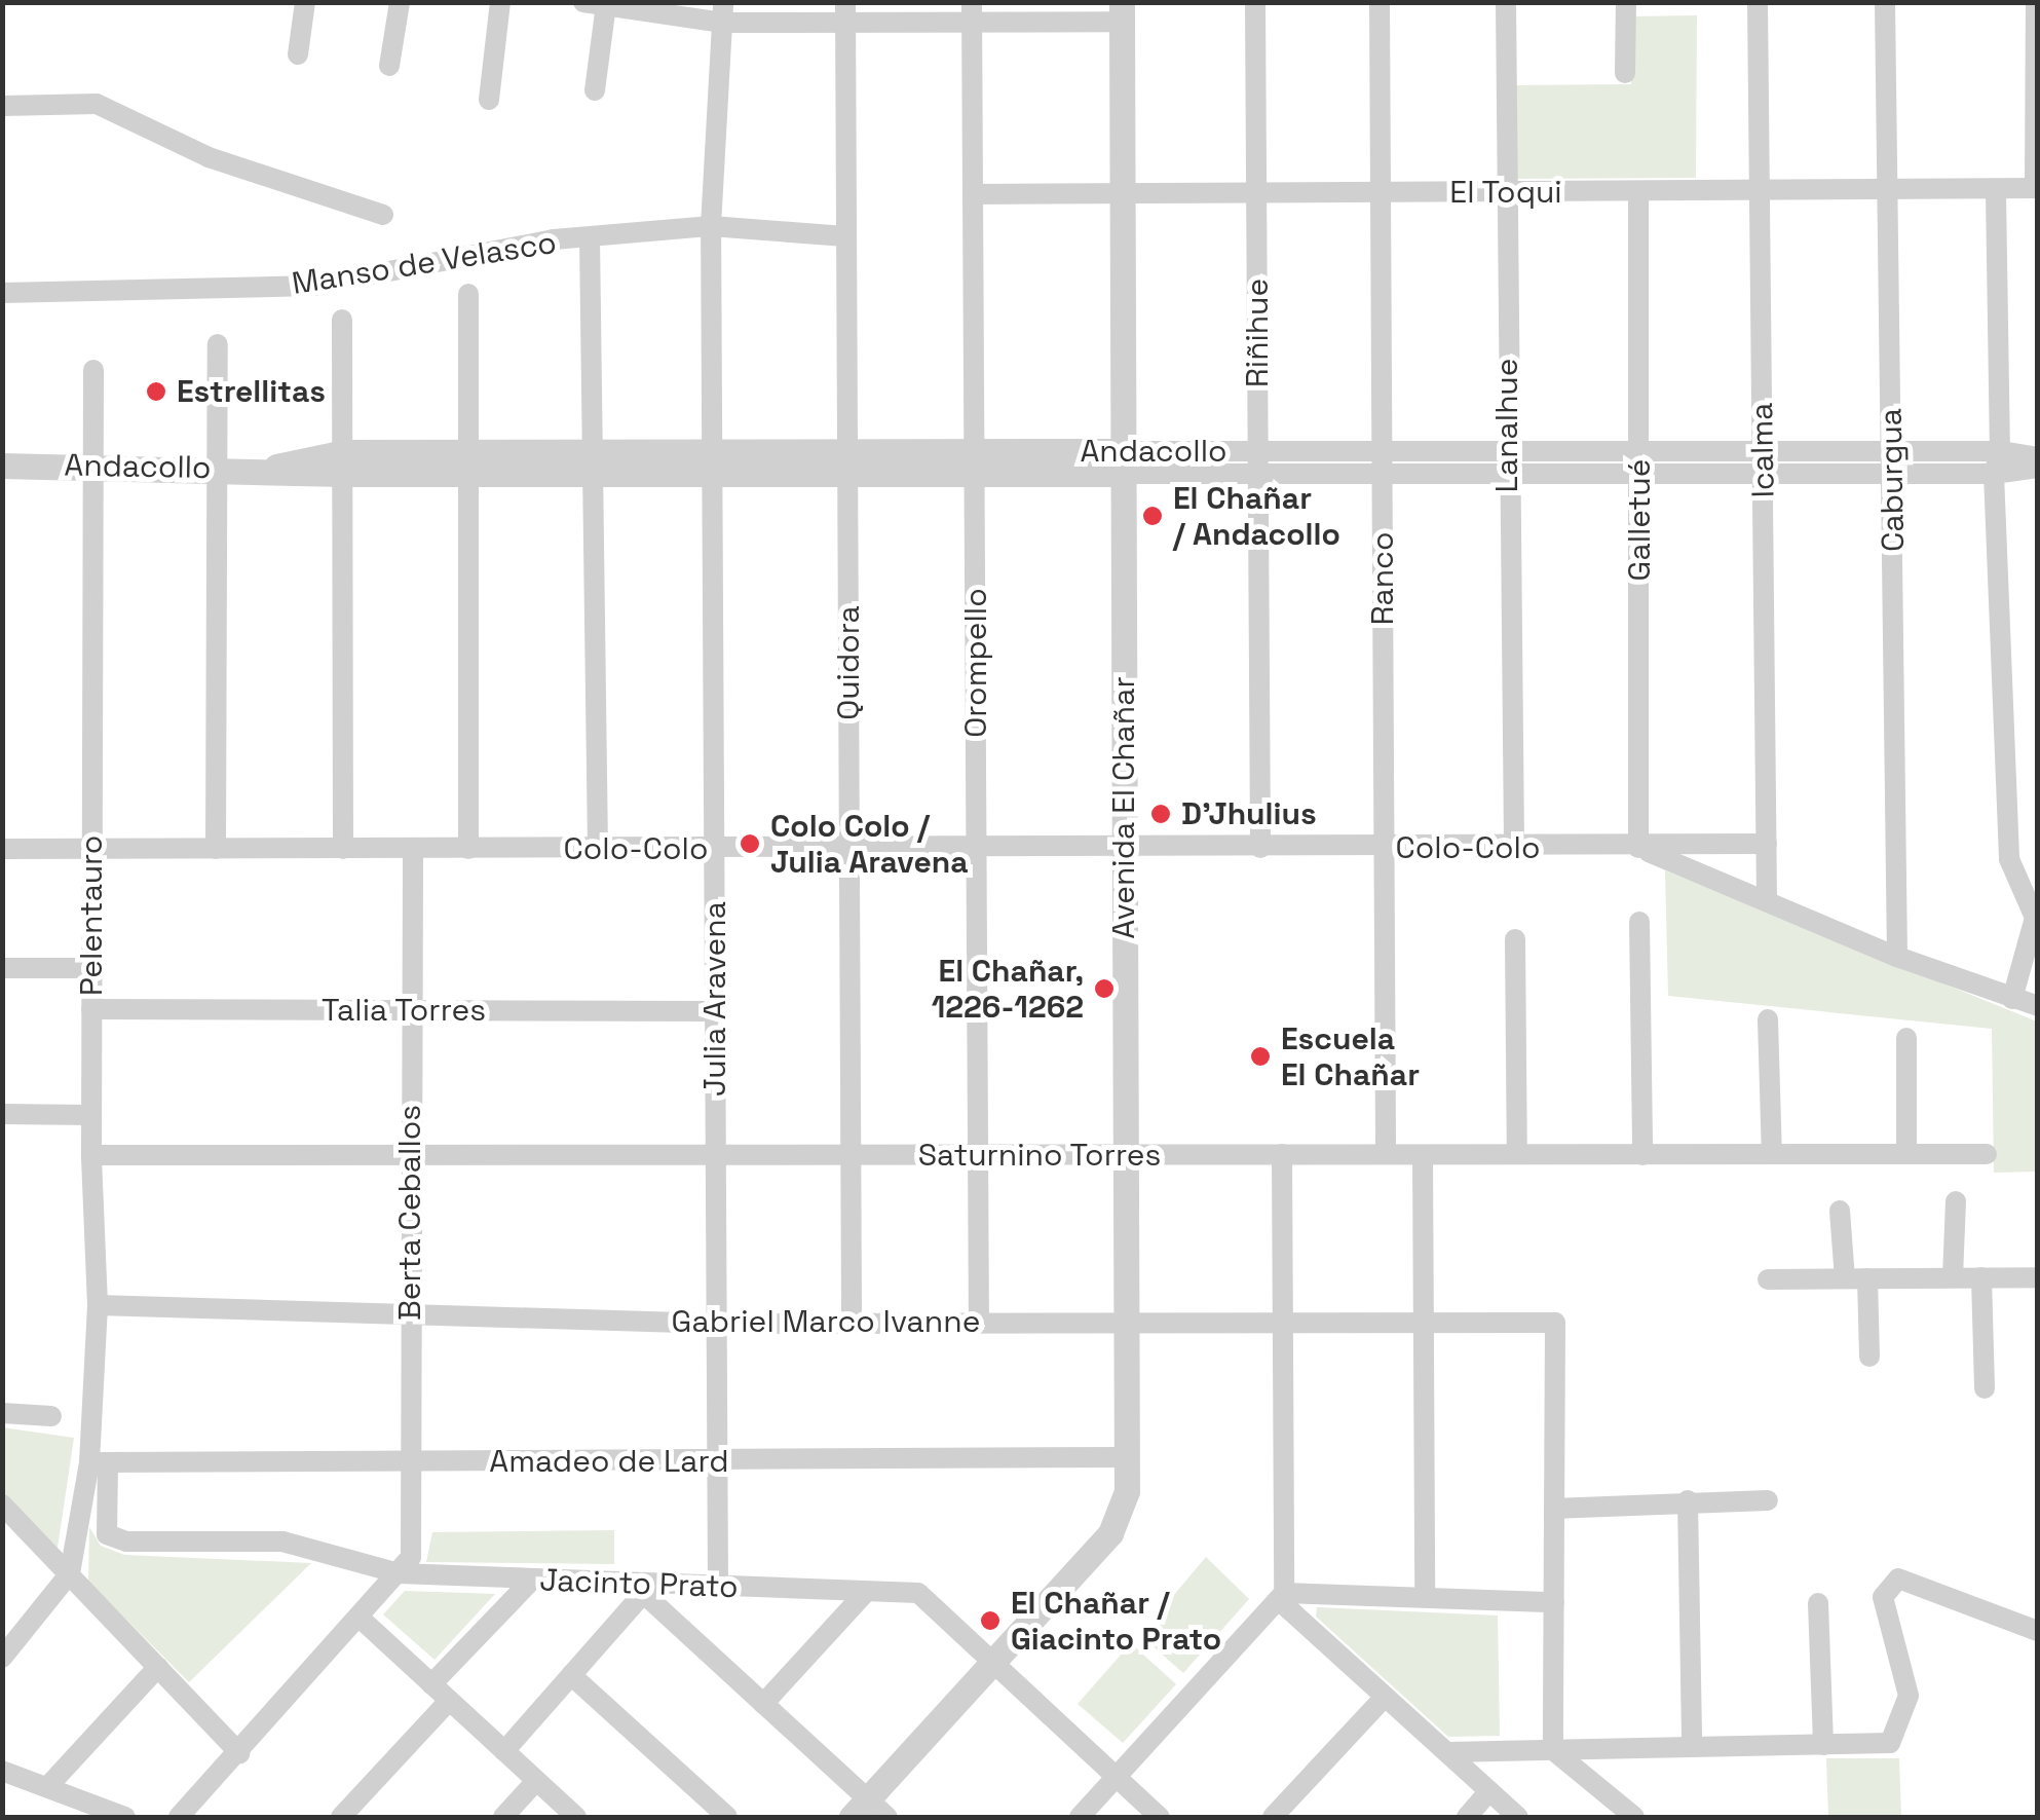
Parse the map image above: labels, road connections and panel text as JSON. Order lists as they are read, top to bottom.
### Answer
{
  "streets": {
    "street": [
      "El Toqui",
      "Manso de Velasco",
      "Riñihue",
      "Lanalhue",
      "Icalma",
      "Andacollo",
      "Caburgua",
      "Galletué",
      "Ranco",
      "Quidora",
      "Orompello",
      "Avenida El Chañar",
      "Colo-Colo",
      "Pelentauro",
      "Julia Aravena",
      "Talia Torres",
      "Saturnino Torres",
      "Berta Ceballos",
      "Gabriel Marco Ivanne",
      "Amadeo de Lard",
      "Jacinto Prato"
    ]
  },
  "crossings": [
    ["El Toqui", "Riñihue"],
    ["El Toqui", "Lanalhue"],
    ["El Toqui", "Icalma"],
    ["El Toqui", "Caburgua"],
    ["El Toqui", "Galletué"],
    ["El Toqui", "Ranco"],
    ["El Toqui", "Orompello"],
    ["El Toqui", "Avenida El Chañar"],
    ["Manso de Velasco", "Quidora"],
    ["Manso de Velasco", "Julia Aravena"],
    ["Riñihue", "Andacollo"],
    ["Riñihue", "Colo-Colo"],
    ["Lanalhue", "Andacollo"],
    ["Lanalhue", "Colo-Colo"],
    ["Icalma", "Andacollo"],
    ["Icalma", "Colo-Colo"],
    ["Andacollo", "Caburgua"],
    ["Andacollo", "Galletué"],
    ["Andacollo", "Ranco"],
    ["Andacollo", "Quidora"],
    ["Andacollo", "Orompello"],
    ["Andacollo", "Avenida El Chañar"],
    ["Andacollo", "Pelentauro"],
    ["Andacollo", "Julia Aravena"],
    ["Caburgua", "Colo-Colo"],
    ["Galletué", "Colo-Colo"],
    ["Ranco", "Colo-Colo"],
    ["Ranco", "Saturnino Torres"],
    ["Quidora", "Colo-Colo"],
    ["Quidora", "Saturnino Torres"],
    ["Quidora", "Gabriel Marco Ivanne"],
    ["Orompello", "Colo-Colo"],
    ["Orompello", "Saturnino Torres"],
    ["Orompello", "Gabriel Marco Ivanne"],
    ["Avenida El Chañar", "Colo-Colo"],
    ["Avenida El Chañar", "Saturnino Torres"],
    ["Avenida El Chañar", "Gabriel Marco Ivanne"],
    ["Avenida El Chañar", "Amadeo de Lard"],
    ["Avenida El Chañar", "Jacinto Prato"],
    ["Colo-Colo", "Pelentauro"],
    ["Colo-Colo", "Julia Aravena"],
    ["Colo-Colo", "Berta Ceballos"],
    ["Pelentauro", "Talia Torres"],
    ["Pelentauro", "Saturnino Torres"],
    ["Pelentauro", "Gabriel Marco Ivanne"],
    ["Pelentauro", "Amadeo de Lard"],
    ["Pelentauro", "Jacinto Prato"],
    ["Julia Aravena", "Talia Torres"],
    ["Julia Aravena", "Saturnino Torres"],
    ["Julia Aravena", "Gabriel Marco Ivanne"],
    ["Julia Aravena", "Amadeo de Lard"],
    ["Julia Aravena", "Jacinto Prato"],
    ["Talia Torres", "Berta Ceballos"],
    ["Saturnino Torres", "Berta Ceballos"],
    ["Berta Ceballos", "Gabriel Marco Ivanne"],
    ["Berta Ceballos", "Amadeo de Lard"],
    ["Berta Ceballos", "Jacinto Prato"],
    ["Amadeo de Lard", "Jacinto Prato"]
  ],
  "places": [
    "Estrellitas",
    "El Chañar / Andacollo",
    "D'Jhulius",
    "Colo Colo / Julia Aravena",
    "El Chañar, 1226-1262",
    "Escuela El Chañar",
    "El Chañar / Giacinto Prato"
  ]
}
